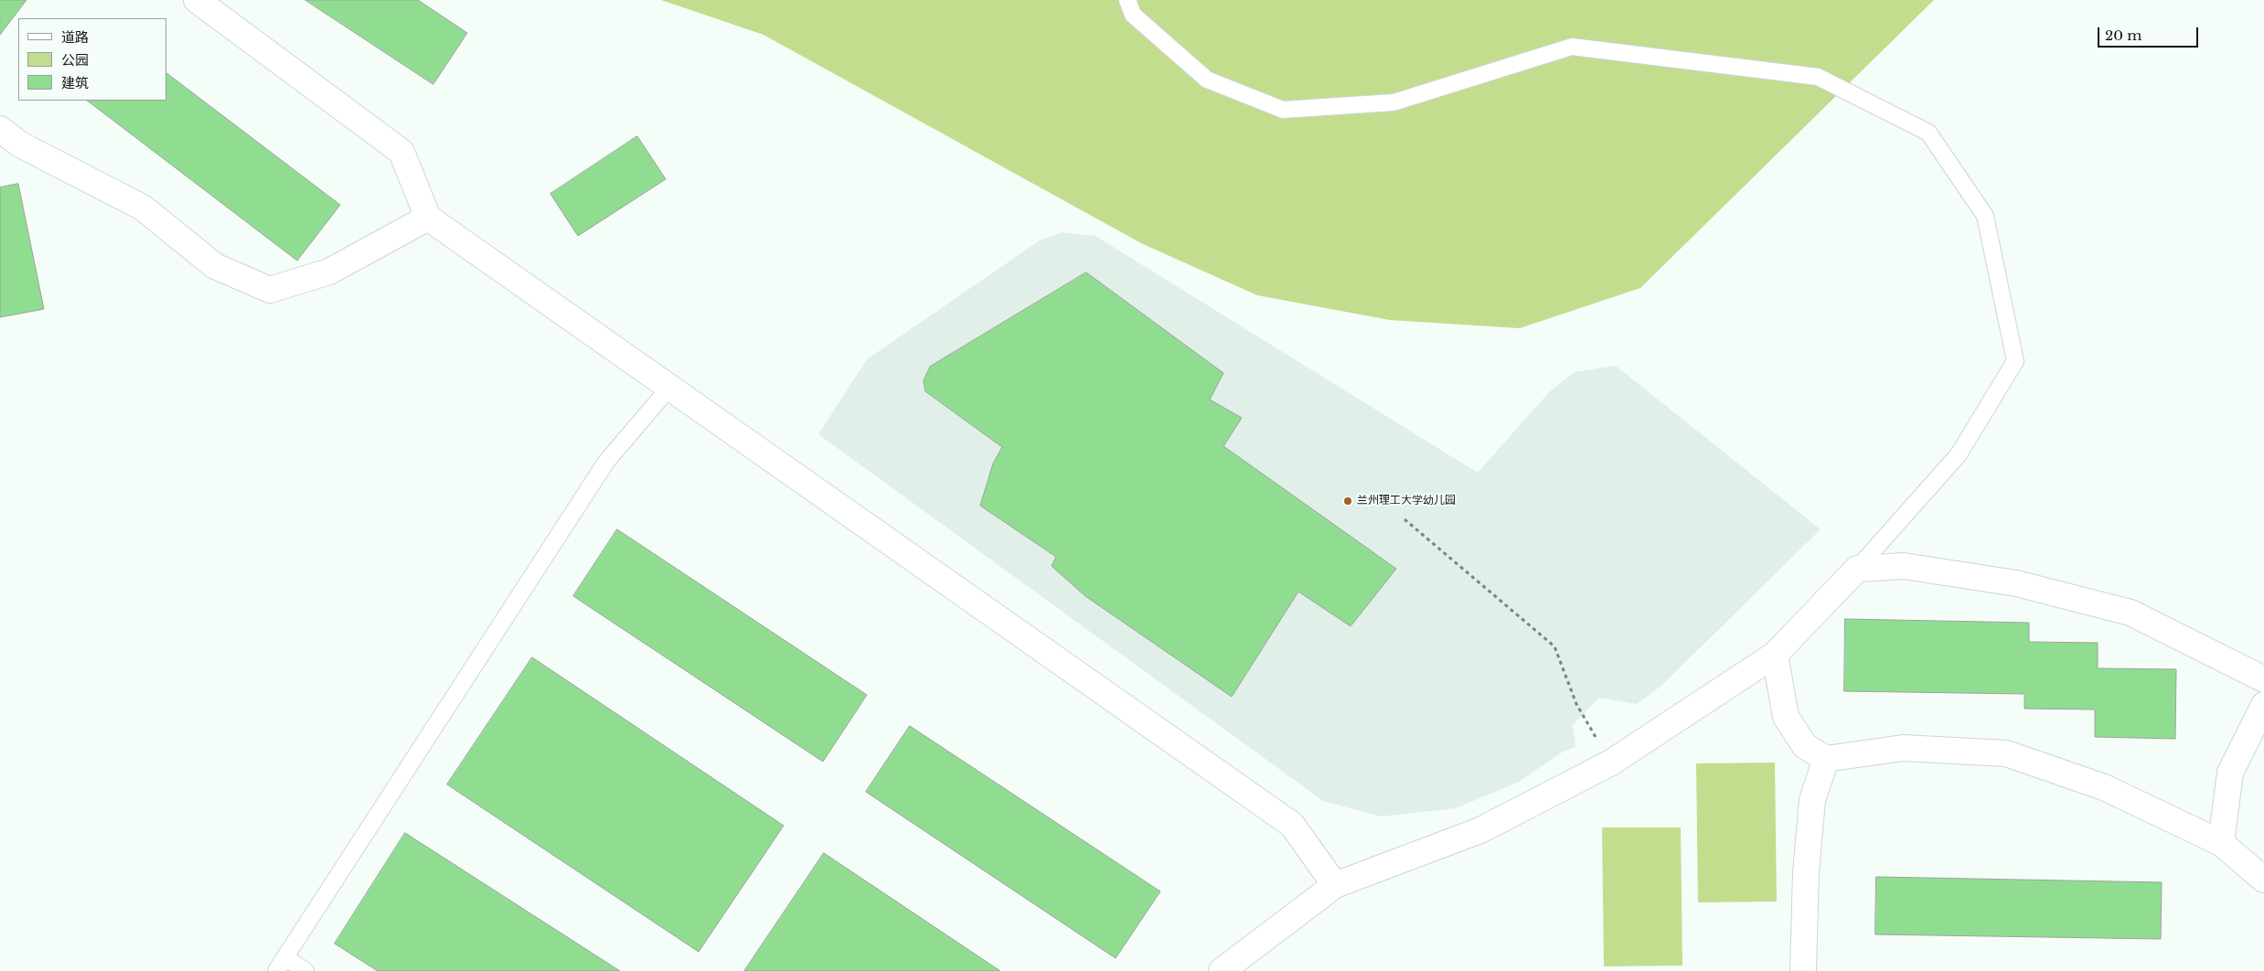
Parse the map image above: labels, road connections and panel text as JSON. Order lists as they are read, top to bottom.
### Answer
{
  "places": ["兰州理工大学幼儿园"],
  "legend": ["道路", "公园", "建筑"],
  "scale_bar": "20 m"
}
